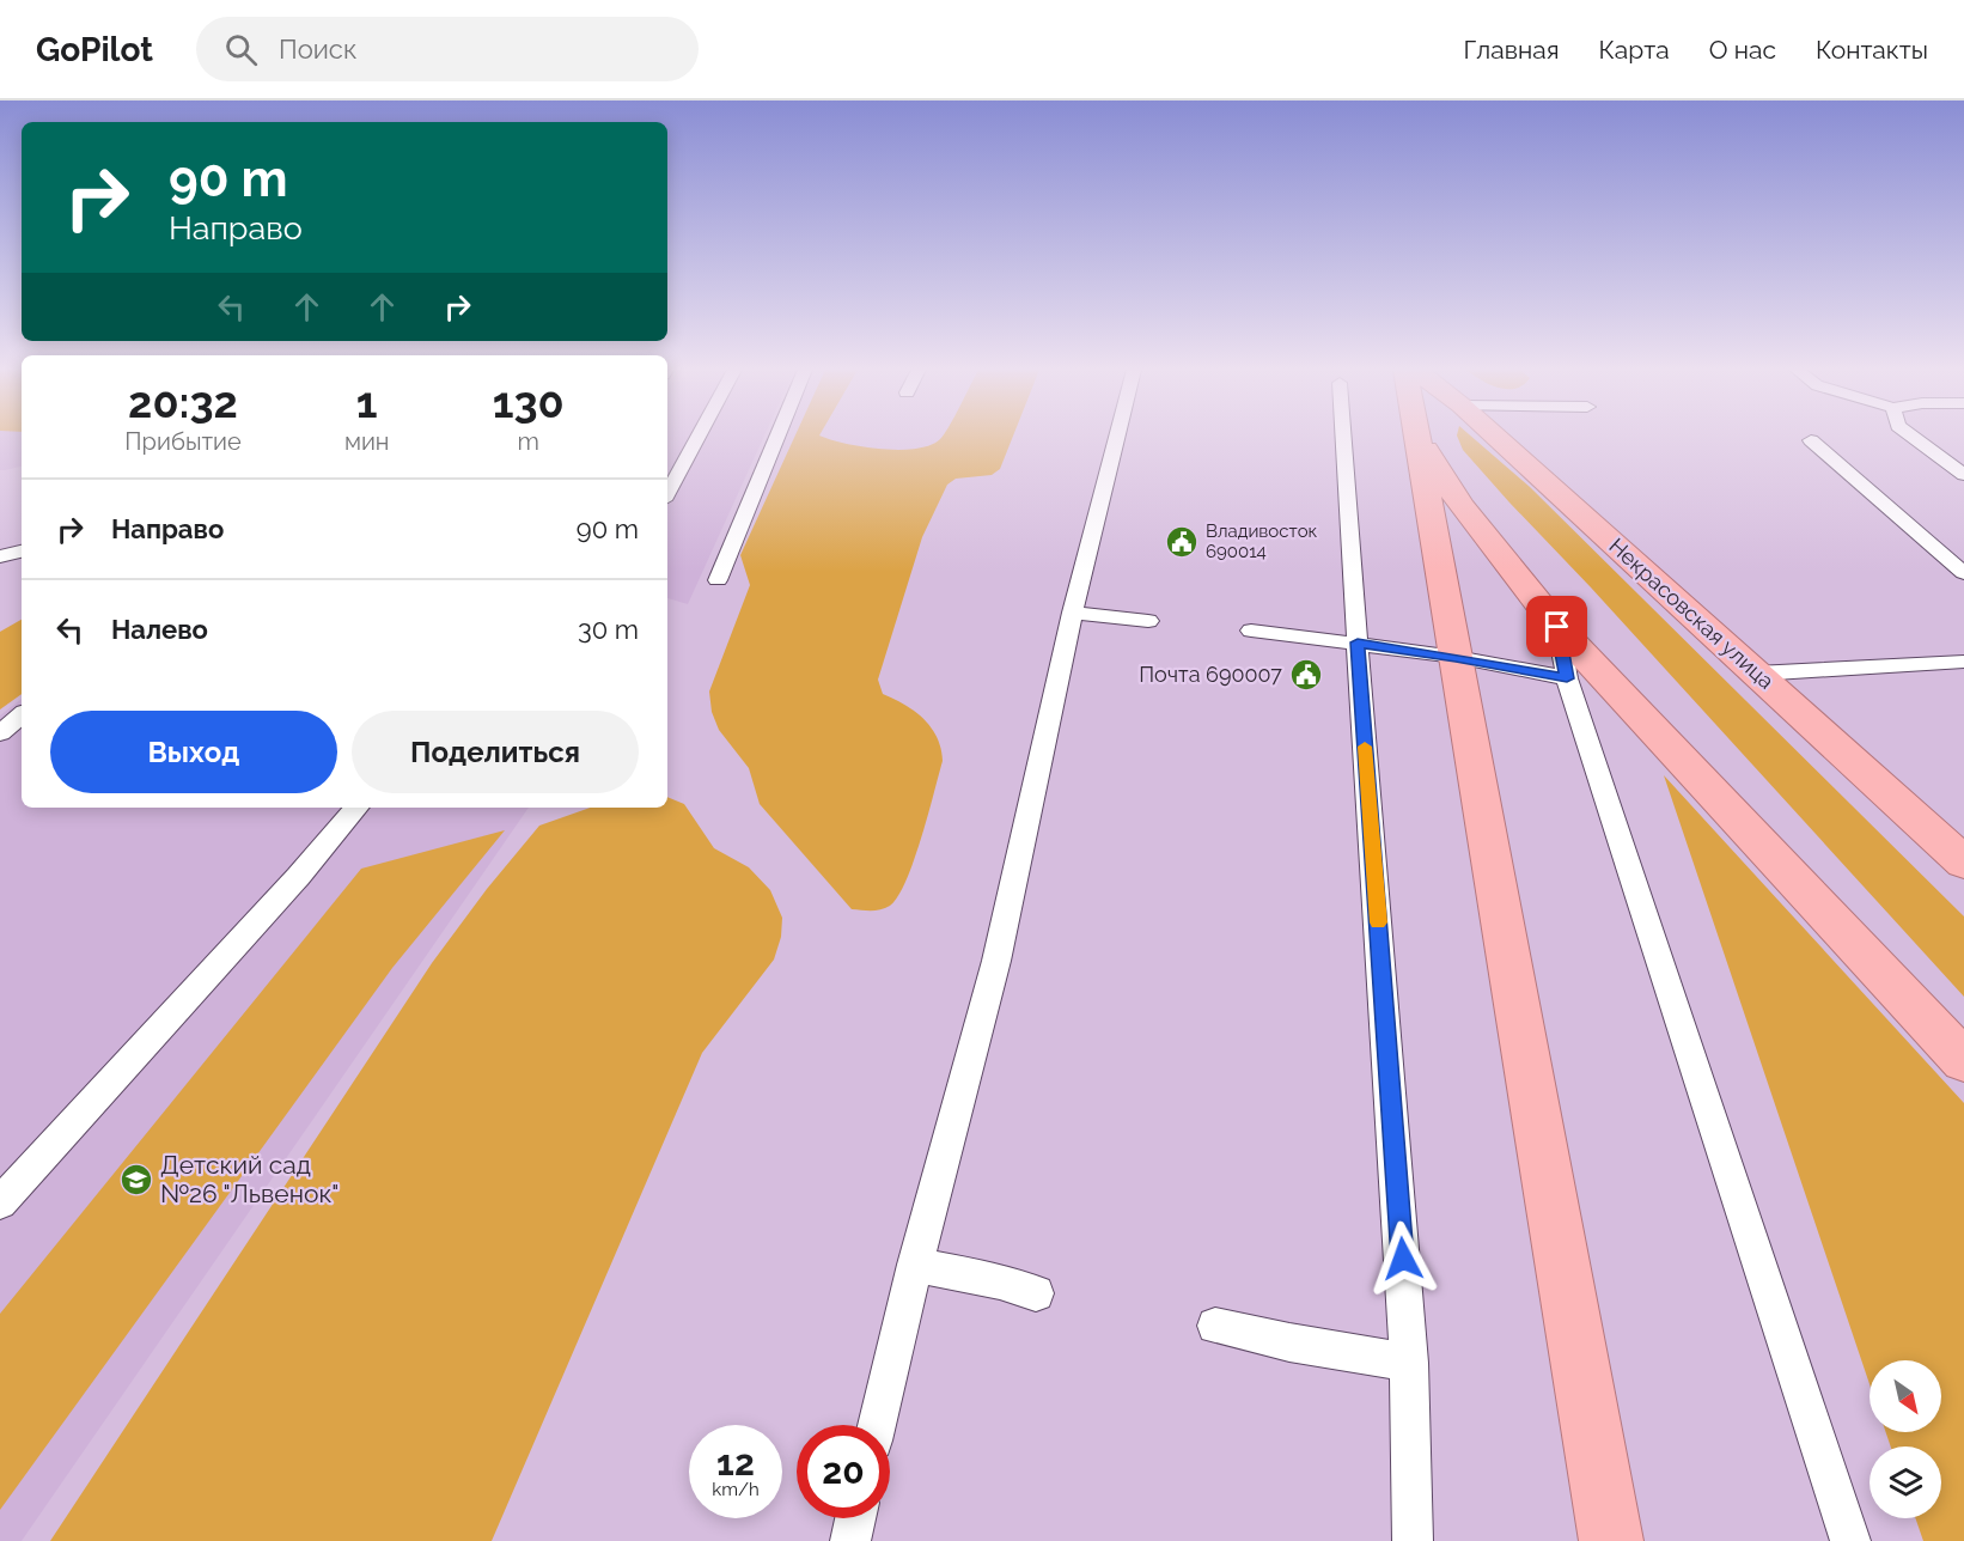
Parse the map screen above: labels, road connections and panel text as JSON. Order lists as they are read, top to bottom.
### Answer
{
  "streets": {
    "highway": ["Некрасовская улица"]
  },
  "places": {
    "public building": ["Владивосток 690014", "Почта 690007"],
    "school or university": ["Детский сад №26 \"Львенок\""]
  },
  "north": "bottom right",
  "page": {
    "header": "GoPilot",
    "search": "Поиск",
    "nav": [
      "Главная",
      "Карта",
      "О нас",
      "Контакты"
    ],
    "turn": ["90 m", "Направо"],
    "eta": [
      "20:32",
      "Прибытие",
      "1",
      "мин",
      "130",
      "m"
    ],
    "list": [
      {
        "name": "Направо",
        "value": "90 m"
      },
      {
        "name": "Налево",
        "value": "30 m"
      }
    ],
    "buttons": ["Выход", "Поделиться"],
    "speed": "12 km/h",
    "limit": "20"
  }
}
